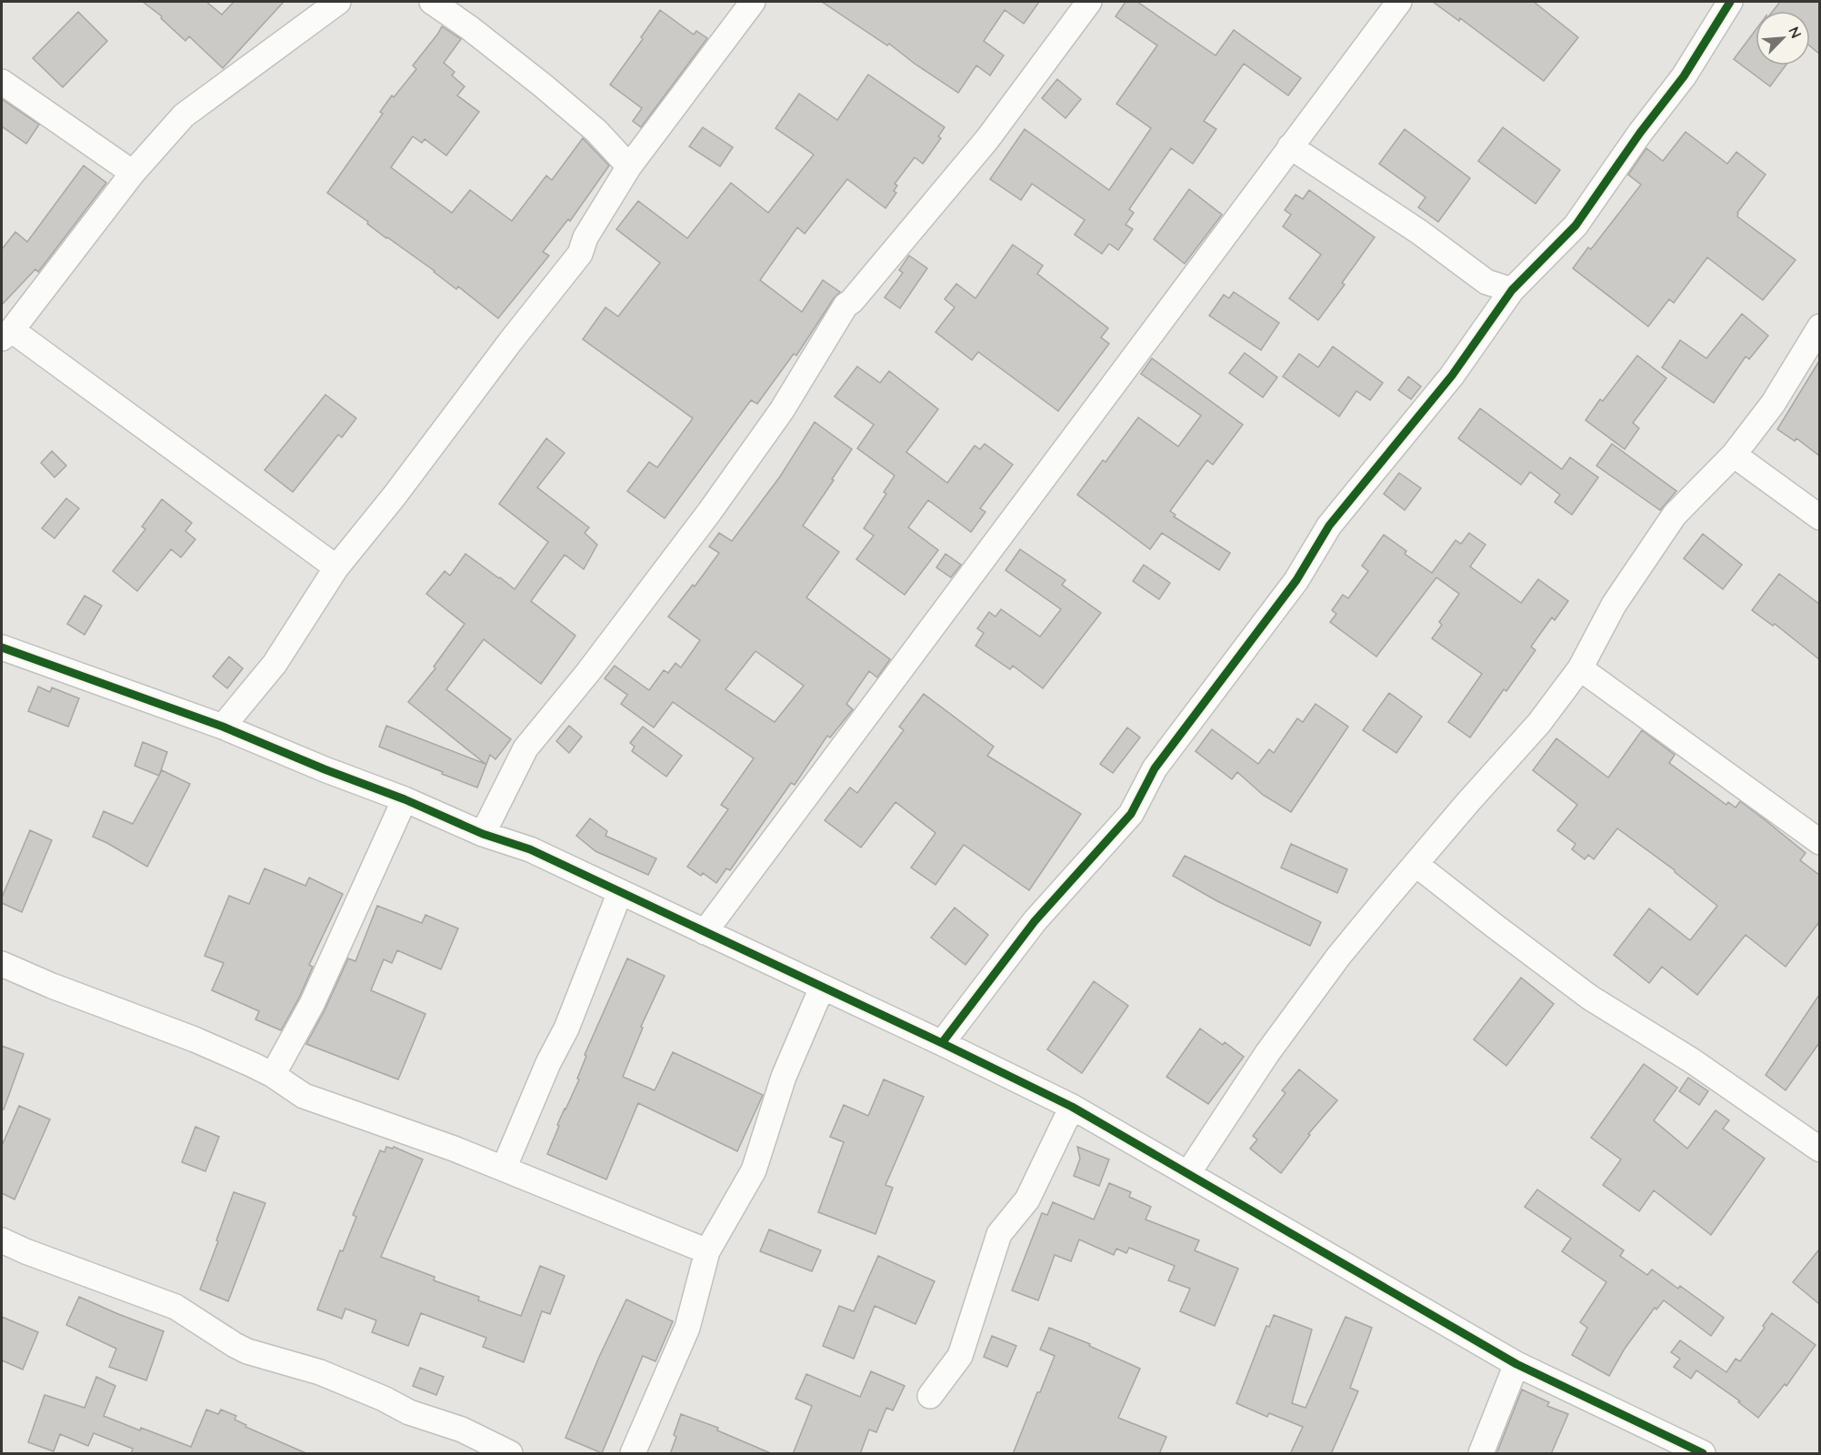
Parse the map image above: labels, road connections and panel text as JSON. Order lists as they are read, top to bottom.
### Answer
{
  "north": "top right"
}
